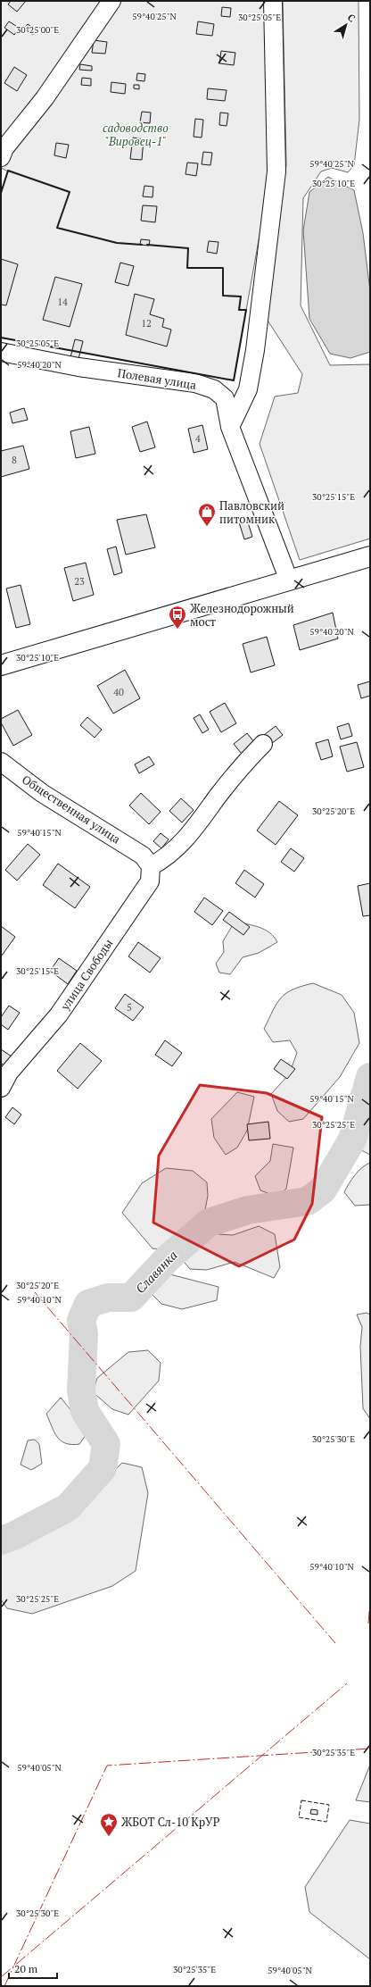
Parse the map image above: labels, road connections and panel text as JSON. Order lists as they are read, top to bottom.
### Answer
{
  "streets": {
    "street": ["Полевая улица", "Общественная улица", "улица Свободы"]
  },
  "crossings": [
    ["Общественная улица", "улица Свободы"]
  ],
  "water": ["Славянка"],
  "parks": ["садоводство \"Вировец-1\""],
  "places": {
    "shop": ["Павловский питомник"],
    "bus stop": ["Железнодорожный мост"],
    "place": ["ЖБОТ Сл-10 КрУР"]
  },
  "house_numbers": [
    "14",
    "12",
    "4",
    "8",
    "23",
    "40",
    "5"
  ],
  "scale_bar": "20 m",
  "north": "top right",
  "coordinates": [
    "59°40'25\"N",
    "30°25'05\"E",
    "30°25'00\"E",
    "30°25'10\"E",
    "59°40'20\"N",
    "30°25'15\"E",
    "30°25'20\"E",
    "59°40'15\"N",
    "30°25'25\"E",
    "59°40'10\"N",
    "30°25'30\"E",
    "30°25'35\"E",
    "59°40'05\"N"
  ]
}
